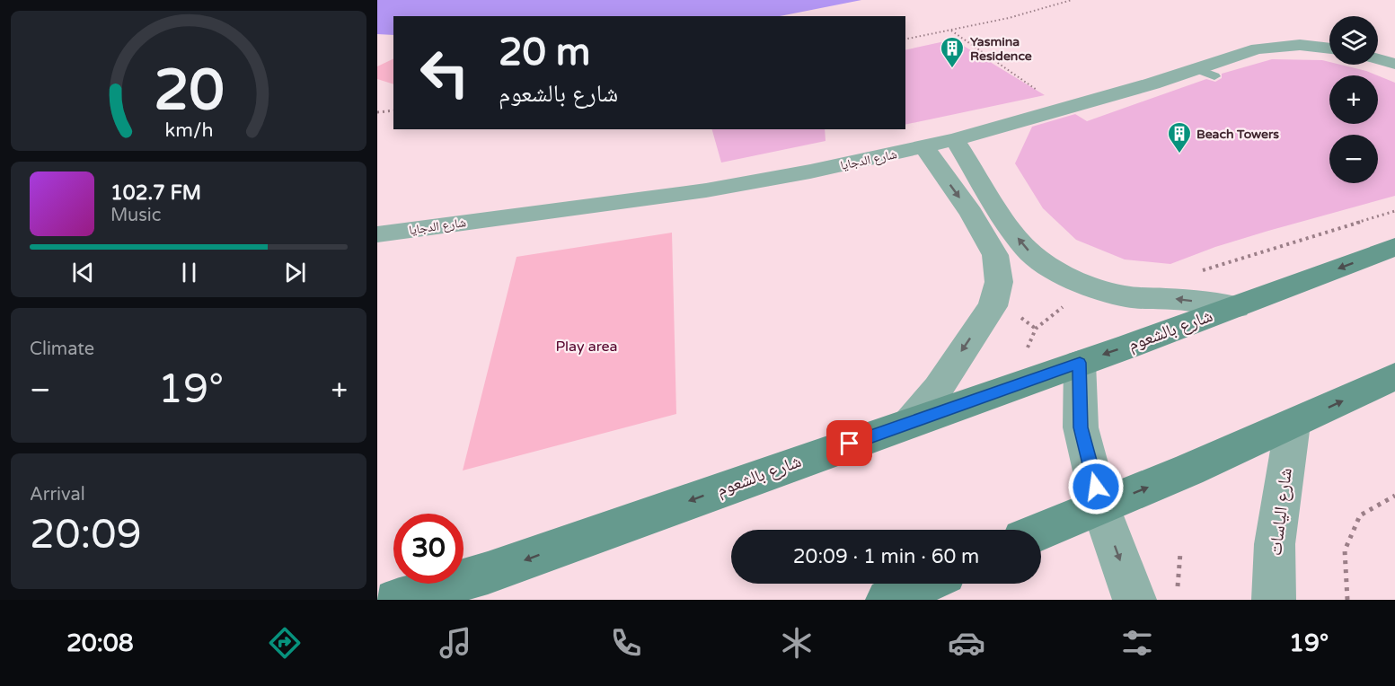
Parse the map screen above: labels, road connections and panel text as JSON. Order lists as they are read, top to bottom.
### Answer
{
  "streets": {
    "main road": ["شارع بالشعوم"],
    "street": ["شارع الدجايا", "شارع الياسات"]
  },
  "parks": ["Play area"],
  "places": {
    "building": ["Yasmina Residence", "Beach Towers"]
  },
  "page": {
    "map_buttons": ["+", "−"],
    "turn": ["20 m", "شارع بالشعوم"],
    "song": ["102.7 FM", "Music"],
    "tile": [
      "Climate",
      ["Arrival", "20:09"]
    ],
    "heat": ["−", "19°", "+"],
    "limit": "30",
    "trip": "20:09 · 1 min · 60 m",
    "tabs": ["20:08", "19°"],
    "gauge": ["20", "km/h"]
  }
}
